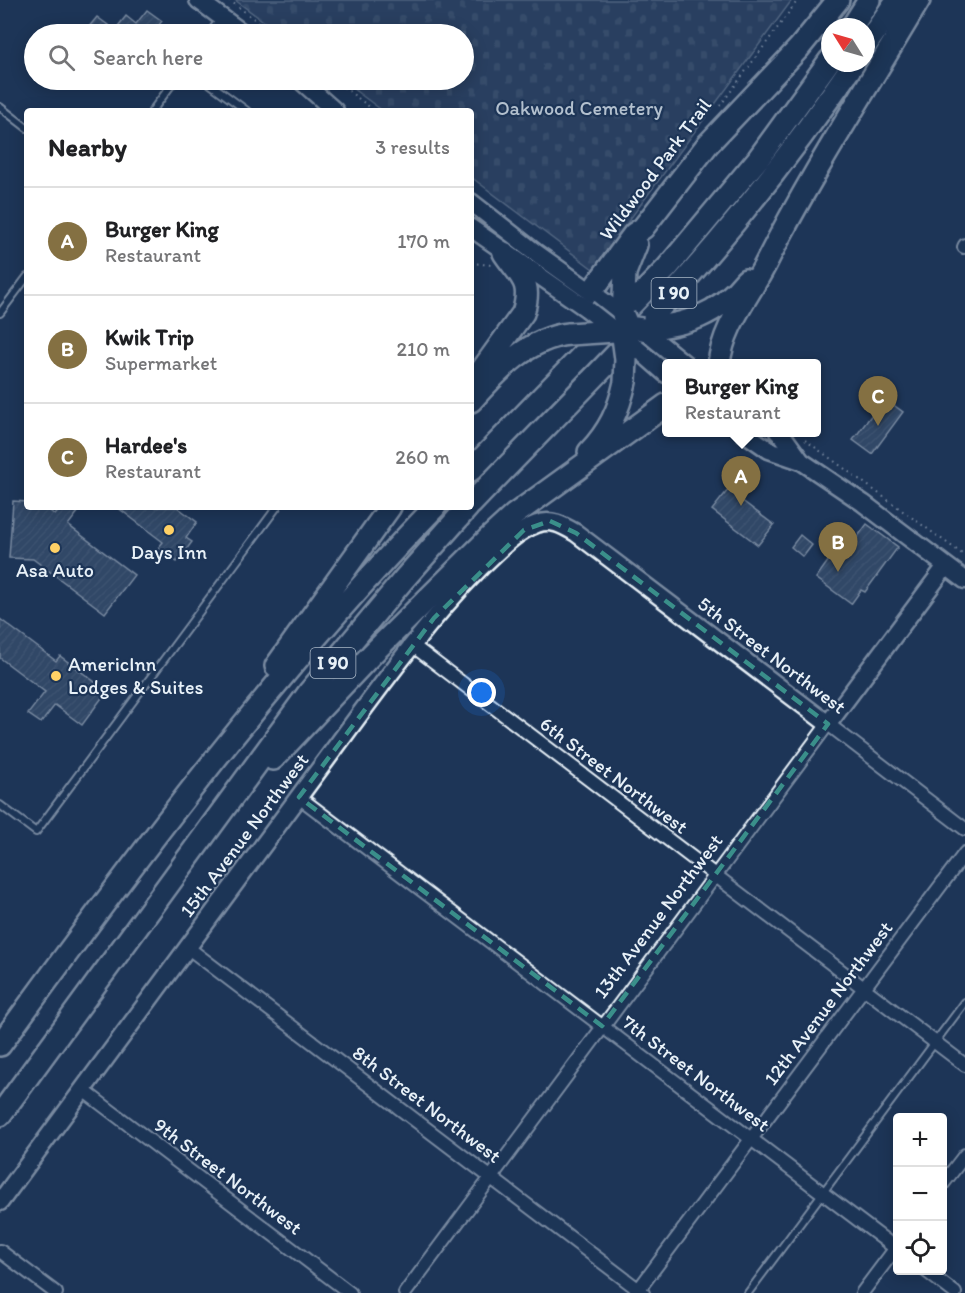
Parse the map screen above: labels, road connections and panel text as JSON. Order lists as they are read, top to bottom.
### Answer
{
  "streets": {
    "highway": ["I 90"],
    "street": [
      "5th Street Northwest",
      "6th Street Northwest",
      "15th Avenue Northwest",
      "13th Avenue Northwest",
      "12th Avenue Northwest",
      "7th Street Northwest",
      "8th Street Northwest",
      "9th Street Northwest"
    ],
    "path": ["Wildwood Park Trail"]
  },
  "crossings": [
    ["5th Street Northwest", "15th Avenue Northwest"],
    ["5th Street Northwest", "13th Avenue Northwest"],
    ["6th Street Northwest", "15th Avenue Northwest"],
    ["6th Street Northwest", "13th Avenue Northwest"],
    ["6th Street Northwest", "12th Avenue Northwest"],
    ["15th Avenue Northwest", "7th Street Northwest"],
    ["15th Avenue Northwest", "8th Street Northwest"],
    ["15th Avenue Northwest", "9th Street Northwest"],
    ["13th Avenue Northwest", "7th Street Northwest"],
    ["13th Avenue Northwest", "8th Street Northwest"],
    ["12th Avenue Northwest", "7th Street Northwest"],
    ["12th Avenue Northwest", "8th Street Northwest"]
  ],
  "parks": ["Oakwood Cemetery"],
  "places": ["Days Inn", "Asa Auto", "AmericInn Lodges & Suites"],
  "north": "top left",
  "page": {
    "search": "Search here",
    "heading": ["Nearby", "3 results"],
    "list": [
      {
        "mark": "A",
        "name": "Burger King",
        "note": "Restaurant",
        "value": "170 m"
      },
      {
        "mark": "B",
        "name": "Kwik Trip",
        "note": "Supermarket",
        "value": "210 m"
      },
      {
        "mark": "C",
        "name": "Hardee's",
        "note": "Restaurant",
        "value": "260 m"
      }
    ],
    "popup": ["Burger King", "Restaurant"],
    "pins": ["C", "A", "B"],
    "map_buttons": ["+", "−"]
  }
}
